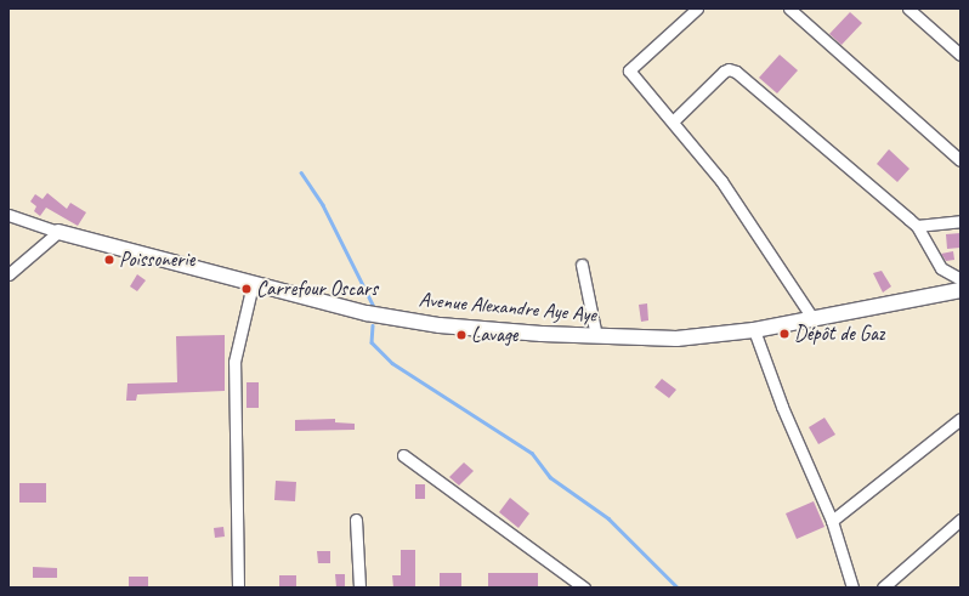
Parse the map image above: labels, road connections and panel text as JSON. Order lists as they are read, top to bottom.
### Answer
{
  "streets": {
    "street": ["Avenue Alexandre Aye Aye"]
  },
  "places": [
    "Poissonerie",
    "Carrefour Oscars",
    "Dépôt de Gaz",
    "Lavage"
  ]
}
